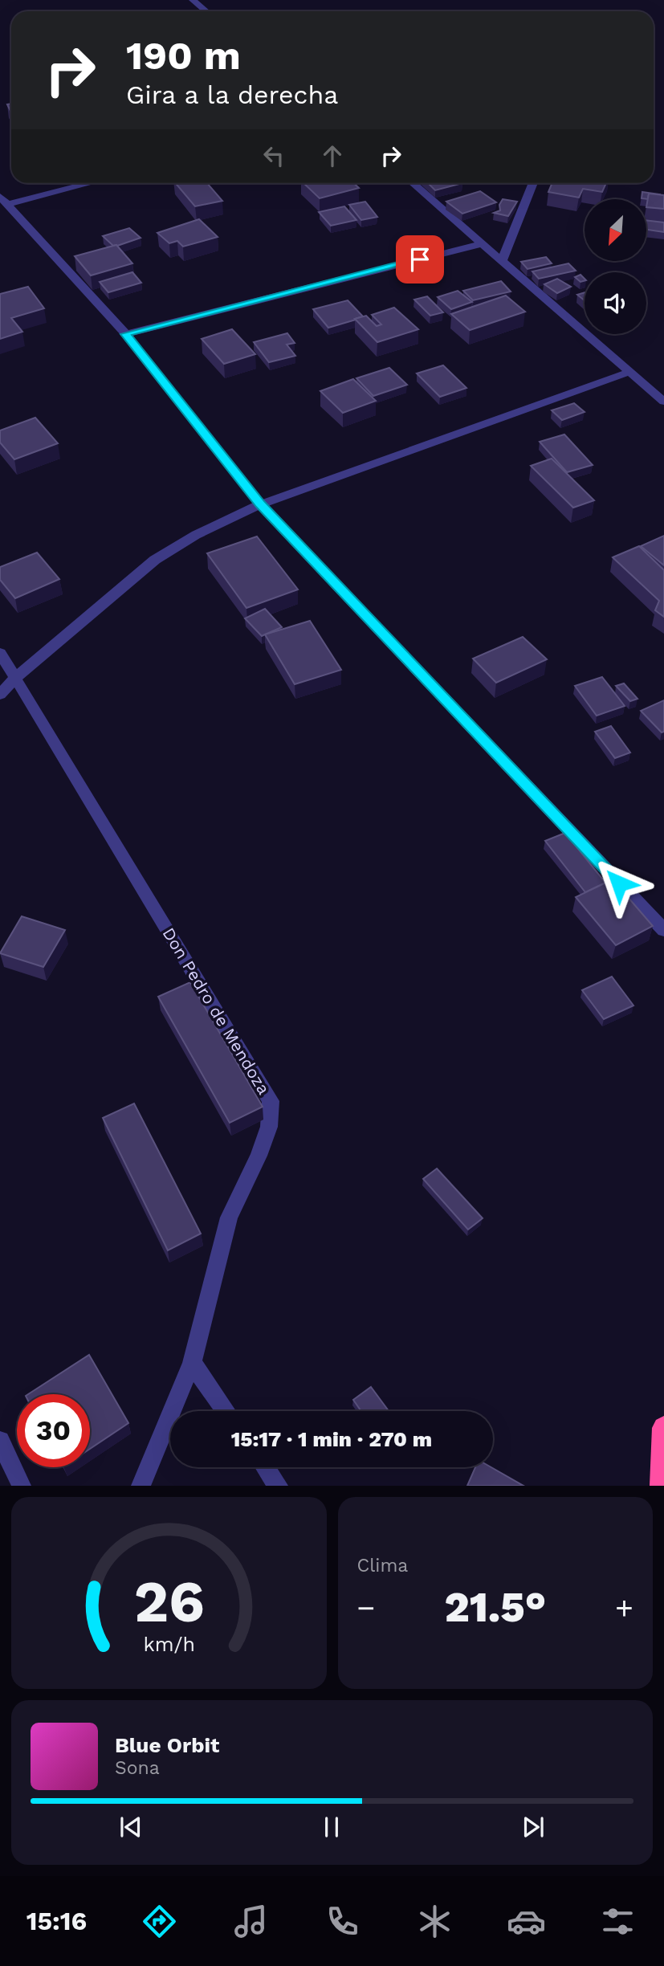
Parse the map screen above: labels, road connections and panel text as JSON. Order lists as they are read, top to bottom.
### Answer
{
  "streets": {
    "street": ["Don Pedro de Mendoza"]
  },
  "north": "bottom left",
  "page": {
    "turn": ["190 m", "Gira a la derecha"],
    "limit": "30",
    "trip": "15:17 · 1 min · 270 m",
    "tile": "Clima",
    "heat": ["−", "21.5°", "+"],
    "song": ["Blue Orbit", "Sona"],
    "tabs": "15:16",
    "gauge": ["26", "km/h"]
  }
}
